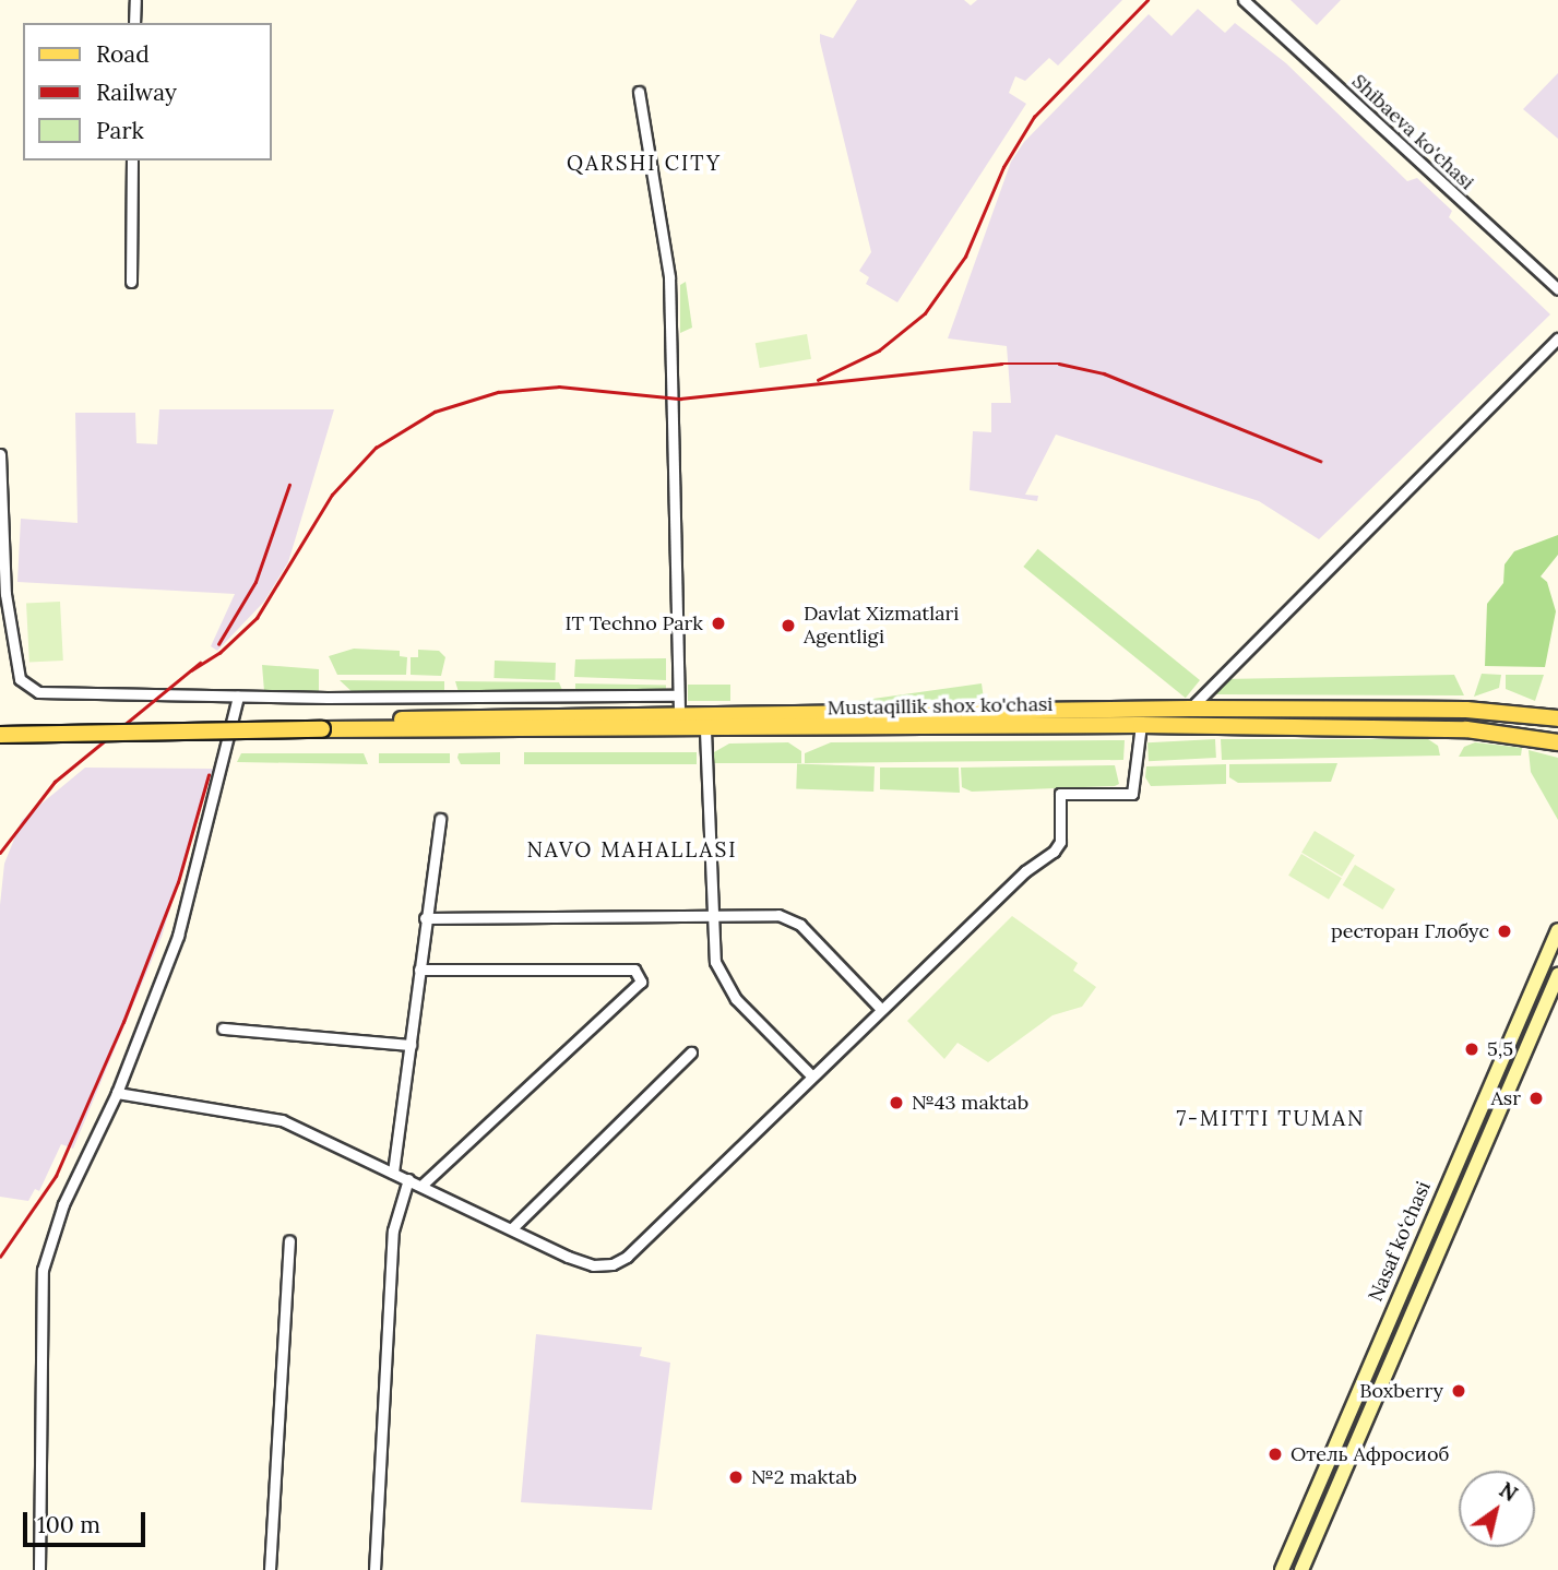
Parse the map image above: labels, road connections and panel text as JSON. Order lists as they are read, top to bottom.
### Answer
{
  "streets": {
    "main road": ["Mustaqillik shox ko'chasi", "Nasaf ko‘chasi"],
    "street": ["Shibaeva ko'chasi"]
  },
  "districts": ["QARSHI CITY", "NAVO MAHALLASI", "7-MITTI TUMAN"],
  "places": [
    "IT Techno Park",
    "Davlat Xizmatlari Agentligi",
    "ресторан Глобус",
    "5,5",
    "Asr",
    "№43 maktab",
    "Boxberry",
    "Отель Афросиоб",
    "№2 maktab"
  ],
  "legend": ["Road", "Railway", "Park"],
  "scale_bar": "100 m",
  "north": "top right"
}
